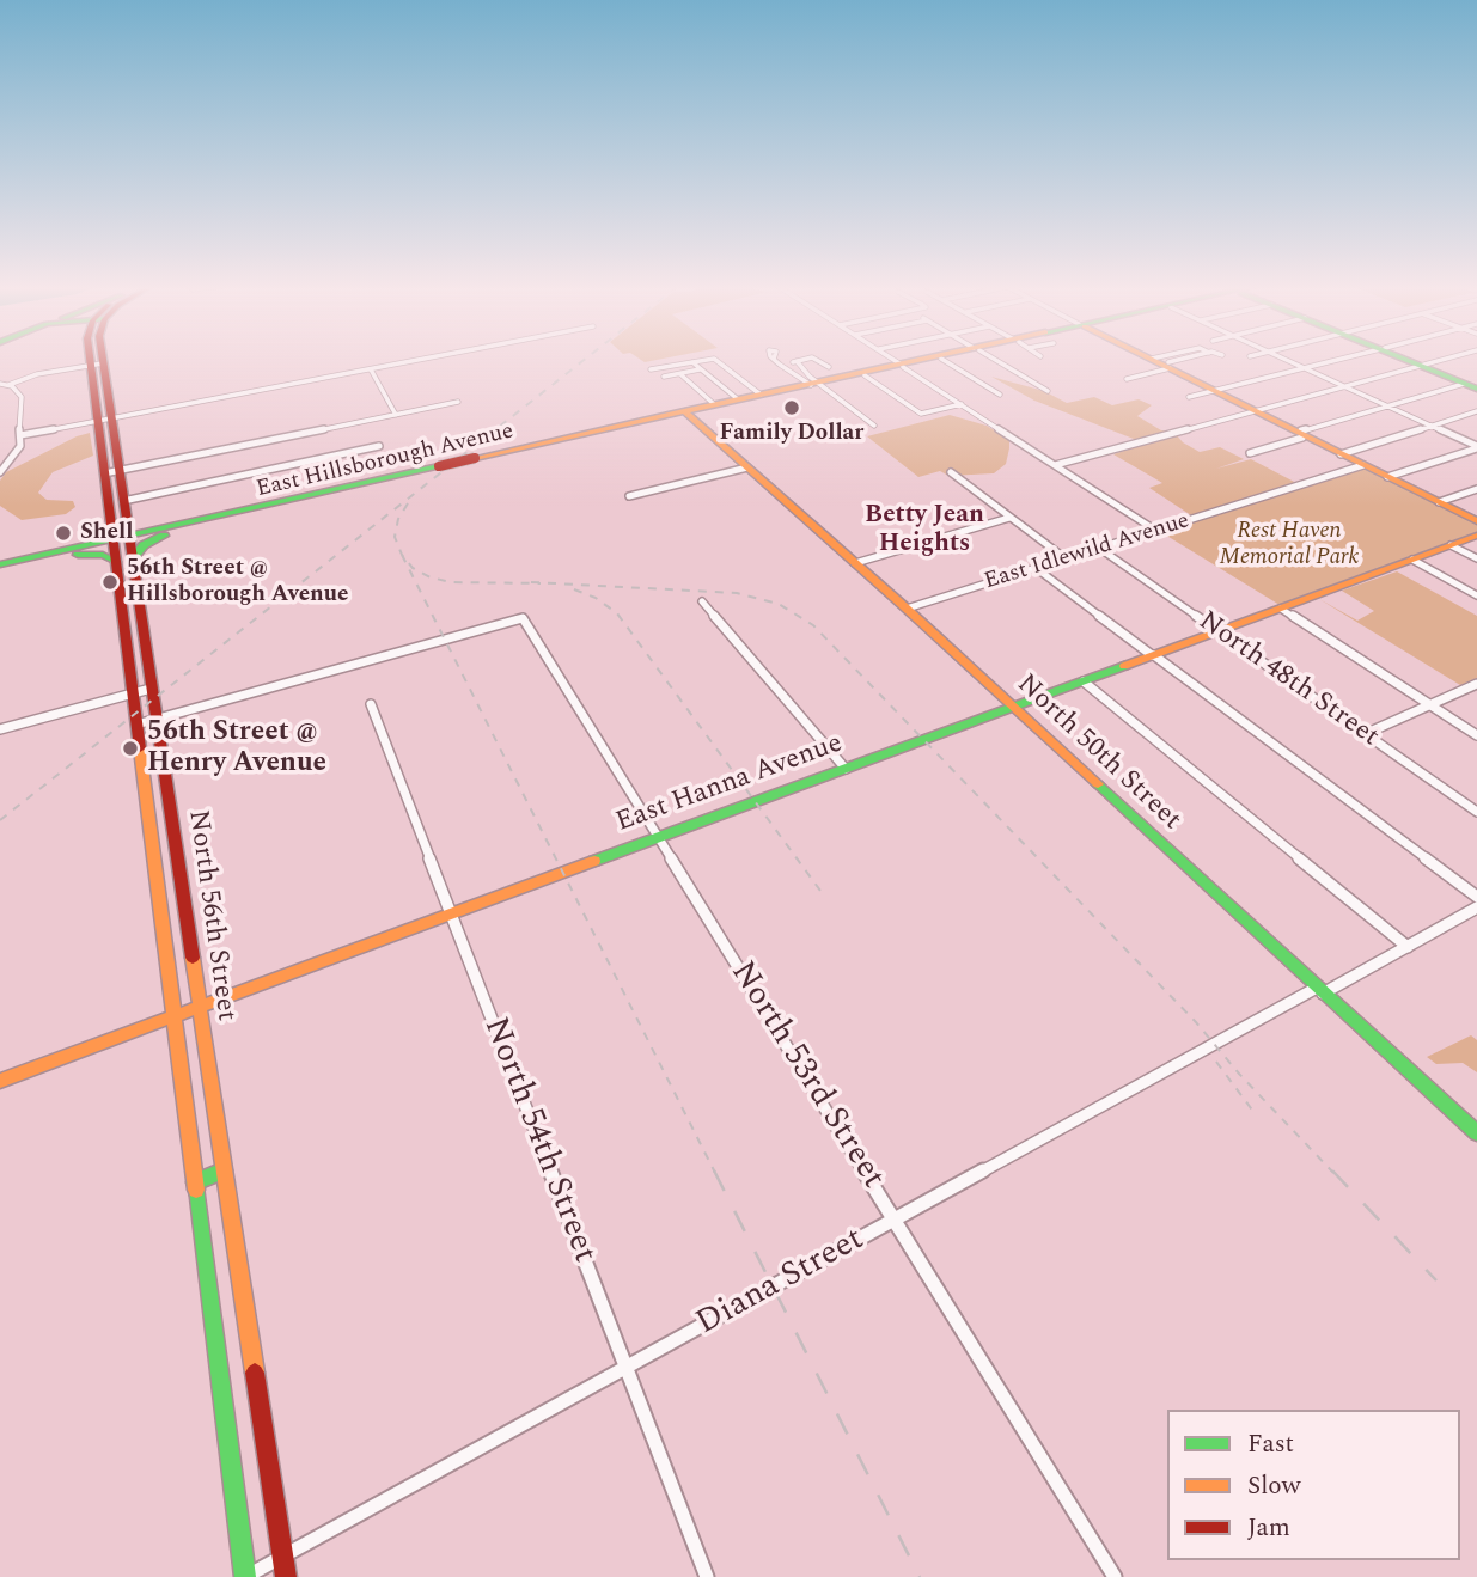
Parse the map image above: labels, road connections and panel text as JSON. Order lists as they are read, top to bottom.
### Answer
{
  "streets": {
    "main road": [
      "East Hillsborough Avenue",
      "North 50th Street",
      "East Hanna Avenue",
      "North 56th Street"
    ],
    "street": [
      "East Idlewild Avenue",
      "North 48th Street",
      "North 53rd Street",
      "North 54th Street",
      "Diana Street"
    ]
  },
  "crossings": [
    ["East Hillsborough Avenue", "North 50th Street"],
    ["East Hillsborough Avenue", "North 56th Street"],
    ["East Idlewild Avenue", "North 48th Street"],
    ["East Idlewild Avenue", "North 50th Street"],
    ["North 48th Street", "East Hanna Avenue"],
    ["North 50th Street", "East Hanna Avenue"],
    ["North 50th Street", "Diana Street"],
    ["East Hanna Avenue", "North 56th Street"],
    ["East Hanna Avenue", "North 53rd Street"],
    ["East Hanna Avenue", "North 54th Street"],
    ["North 56th Street", "North 53rd Street"],
    ["North 56th Street", "Diana Street"],
    ["North 53rd Street", "Diana Street"],
    ["North 54th Street", "Diana Street"]
  ],
  "districts": ["Betty Jean Heights"],
  "parks": ["Rest Haven Memorial Park"],
  "places": [
    "Family Dollar",
    "Shell",
    "56th Street @ Hillsborough Avenue",
    "56th Street @ Henry Avenue"
  ],
  "legend": ["Fast", "Slow", "Jam"]
}
